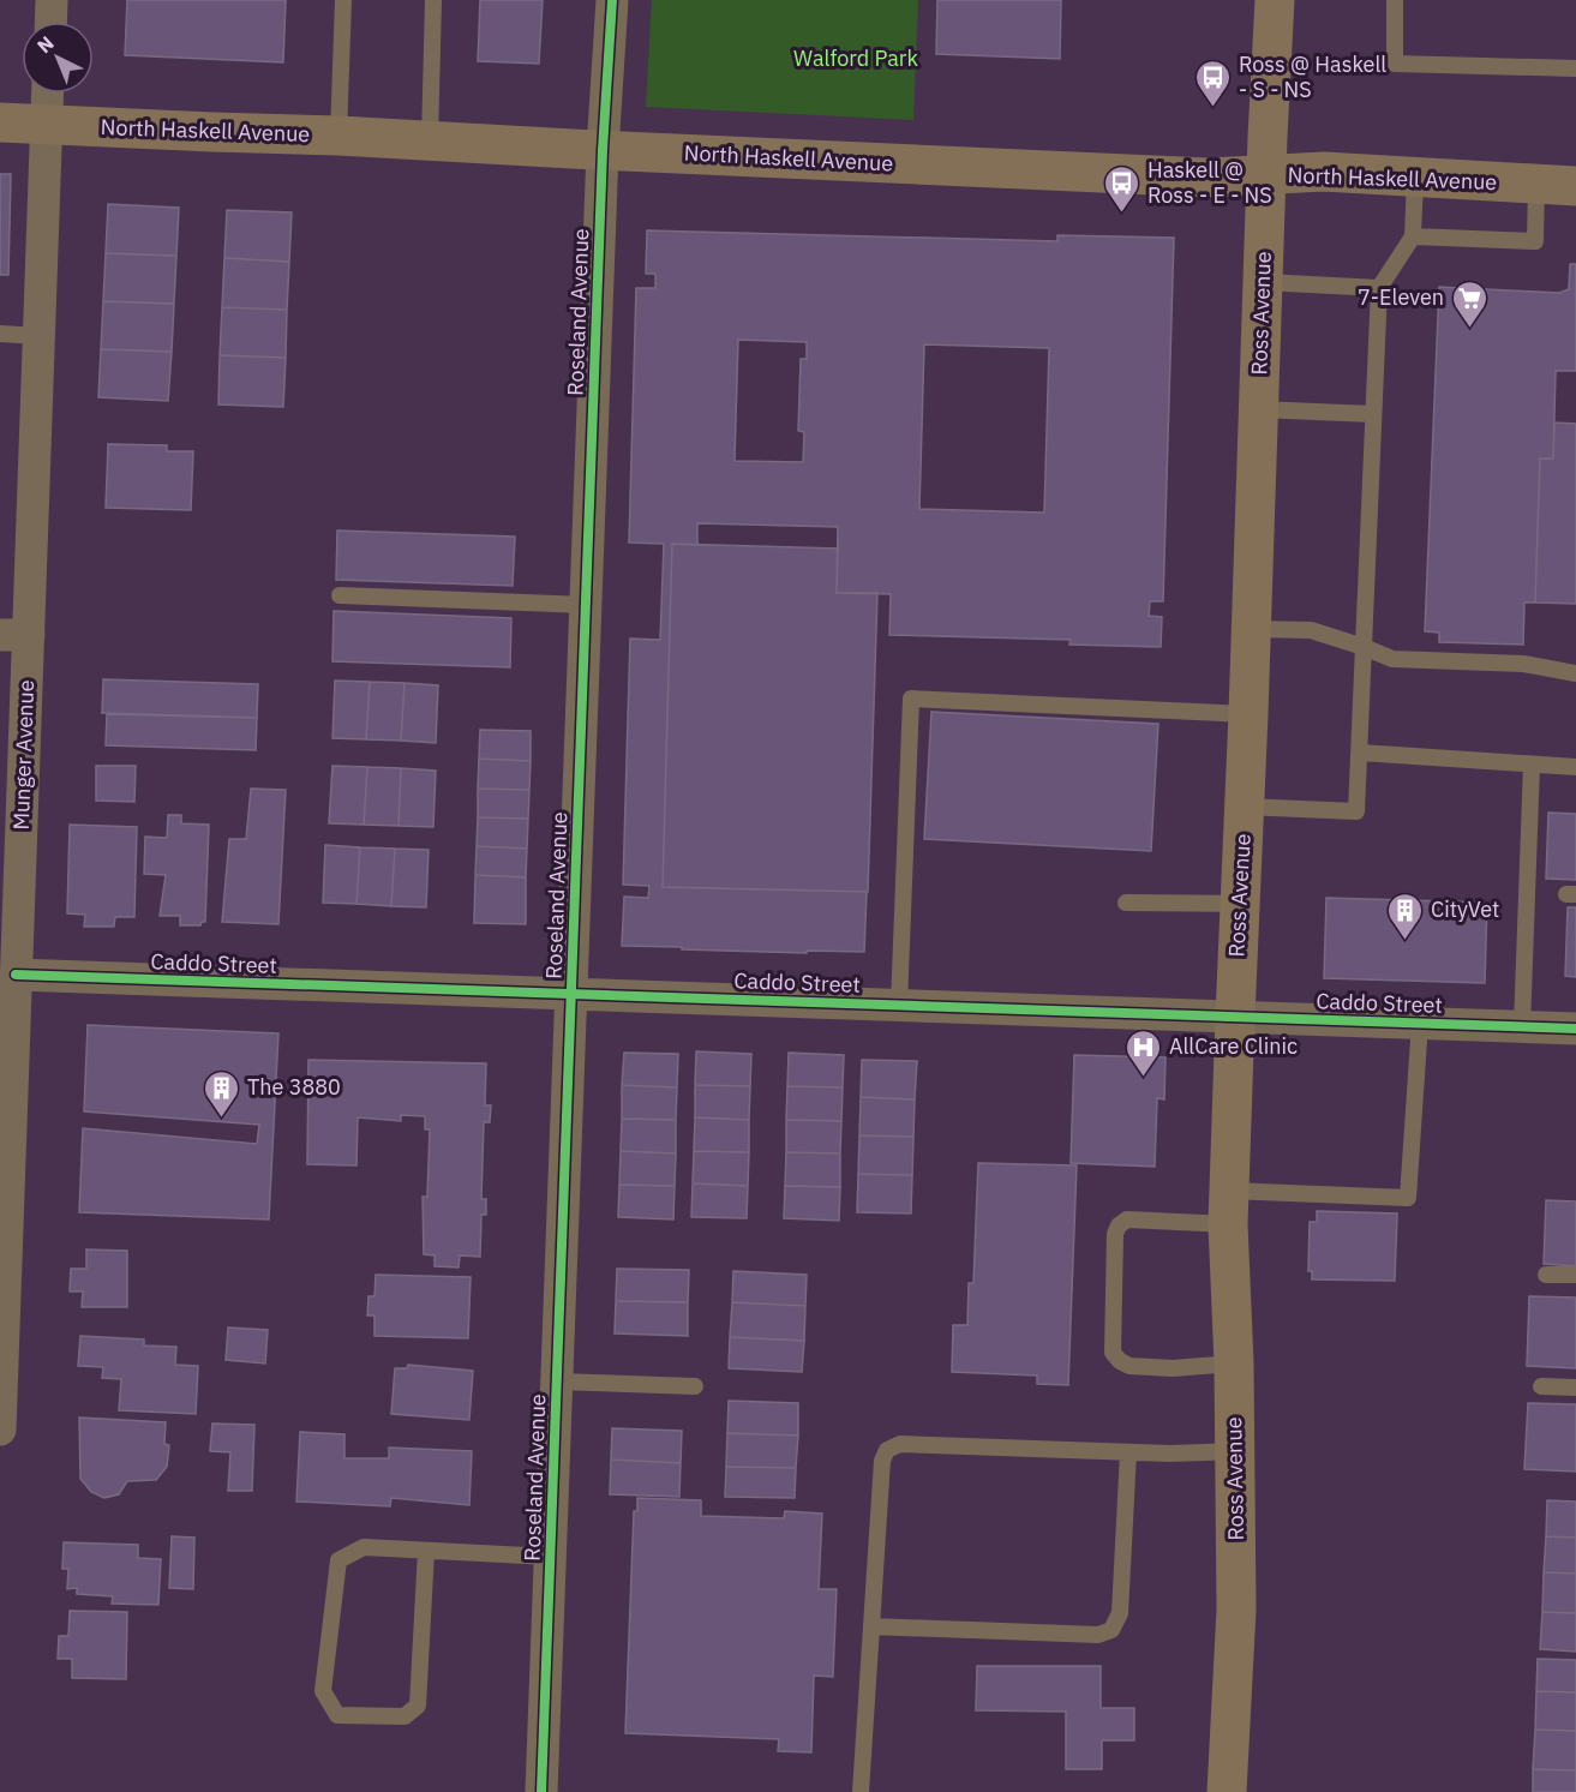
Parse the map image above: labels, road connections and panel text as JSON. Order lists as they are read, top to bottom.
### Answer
{
  "streets": {
    "main road": ["North Haskell Avenue", "Ross Avenue"],
    "street": ["Roseland Avenue", "Munger Avenue", "Caddo Street"]
  },
  "crossings": [
    ["North Haskell Avenue", "Roseland Avenue"],
    ["North Haskell Avenue", "Ross Avenue"],
    ["North Haskell Avenue", "Munger Avenue"],
    ["Roseland Avenue", "Caddo Street"],
    ["Ross Avenue", "Caddo Street"],
    ["Munger Avenue", "Caddo Street"]
  ],
  "parks": ["Walford Park"],
  "places": {
    "bus stop": ["Ross @ Haskell - S - NS", "Haskell @ Ross - E - NS"],
    "supermarket": ["7-Eleven"],
    "building": ["CityVet", "The 3880"],
    "hospital": ["AllCare Clinic"]
  },
  "north": "top left"
}
